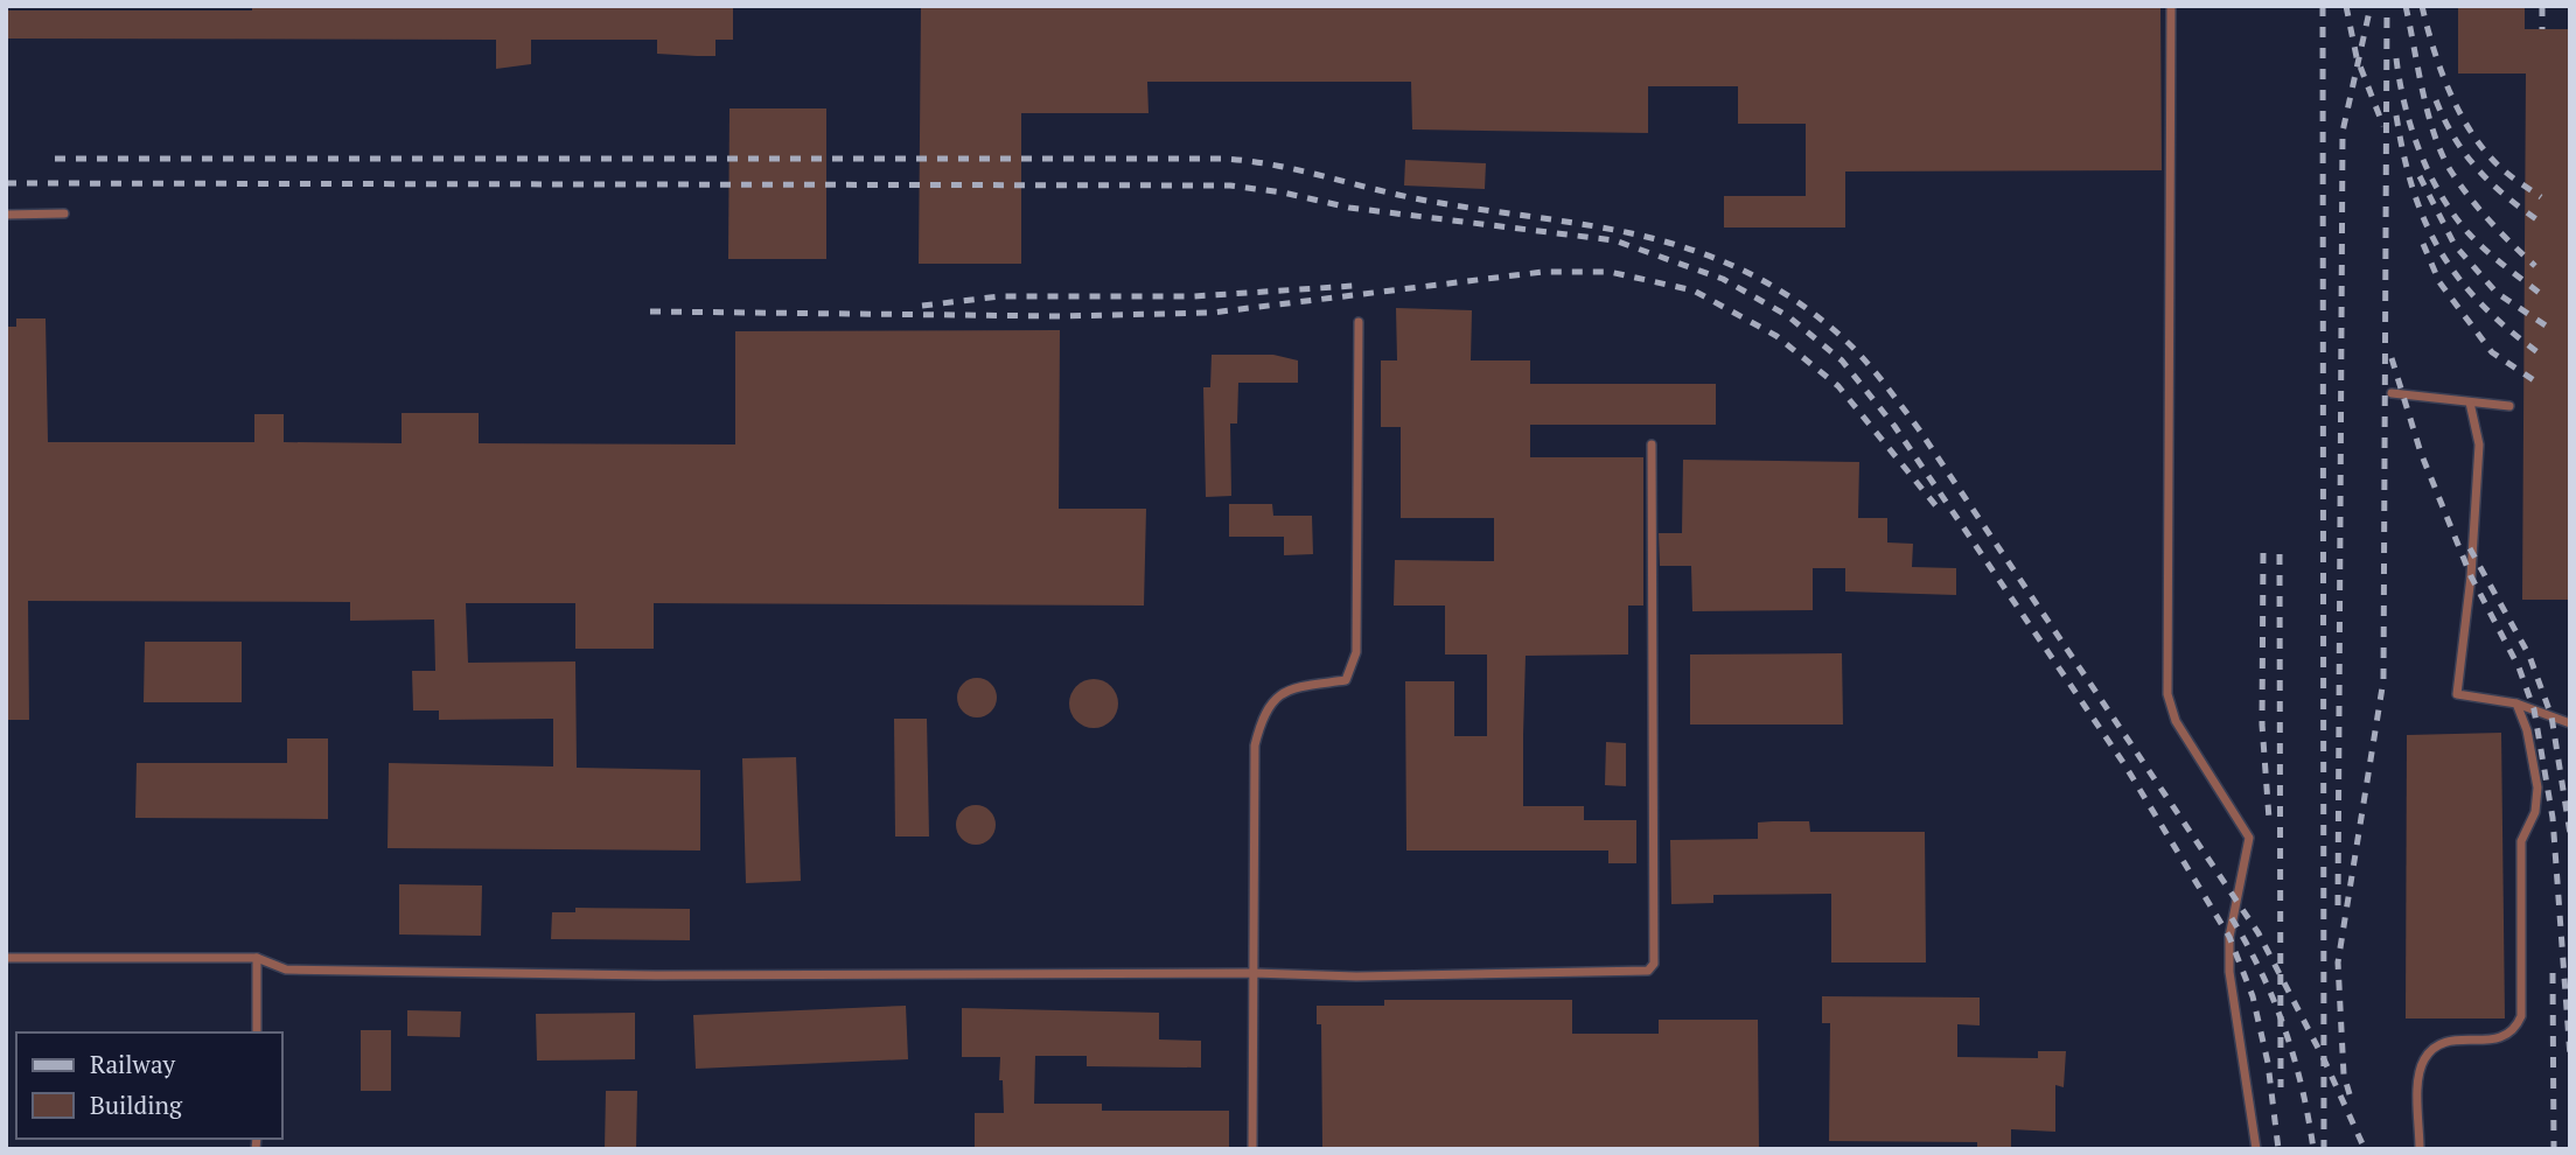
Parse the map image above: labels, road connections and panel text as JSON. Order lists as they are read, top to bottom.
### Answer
{
  "legend": ["Railway", "Building"]
}
